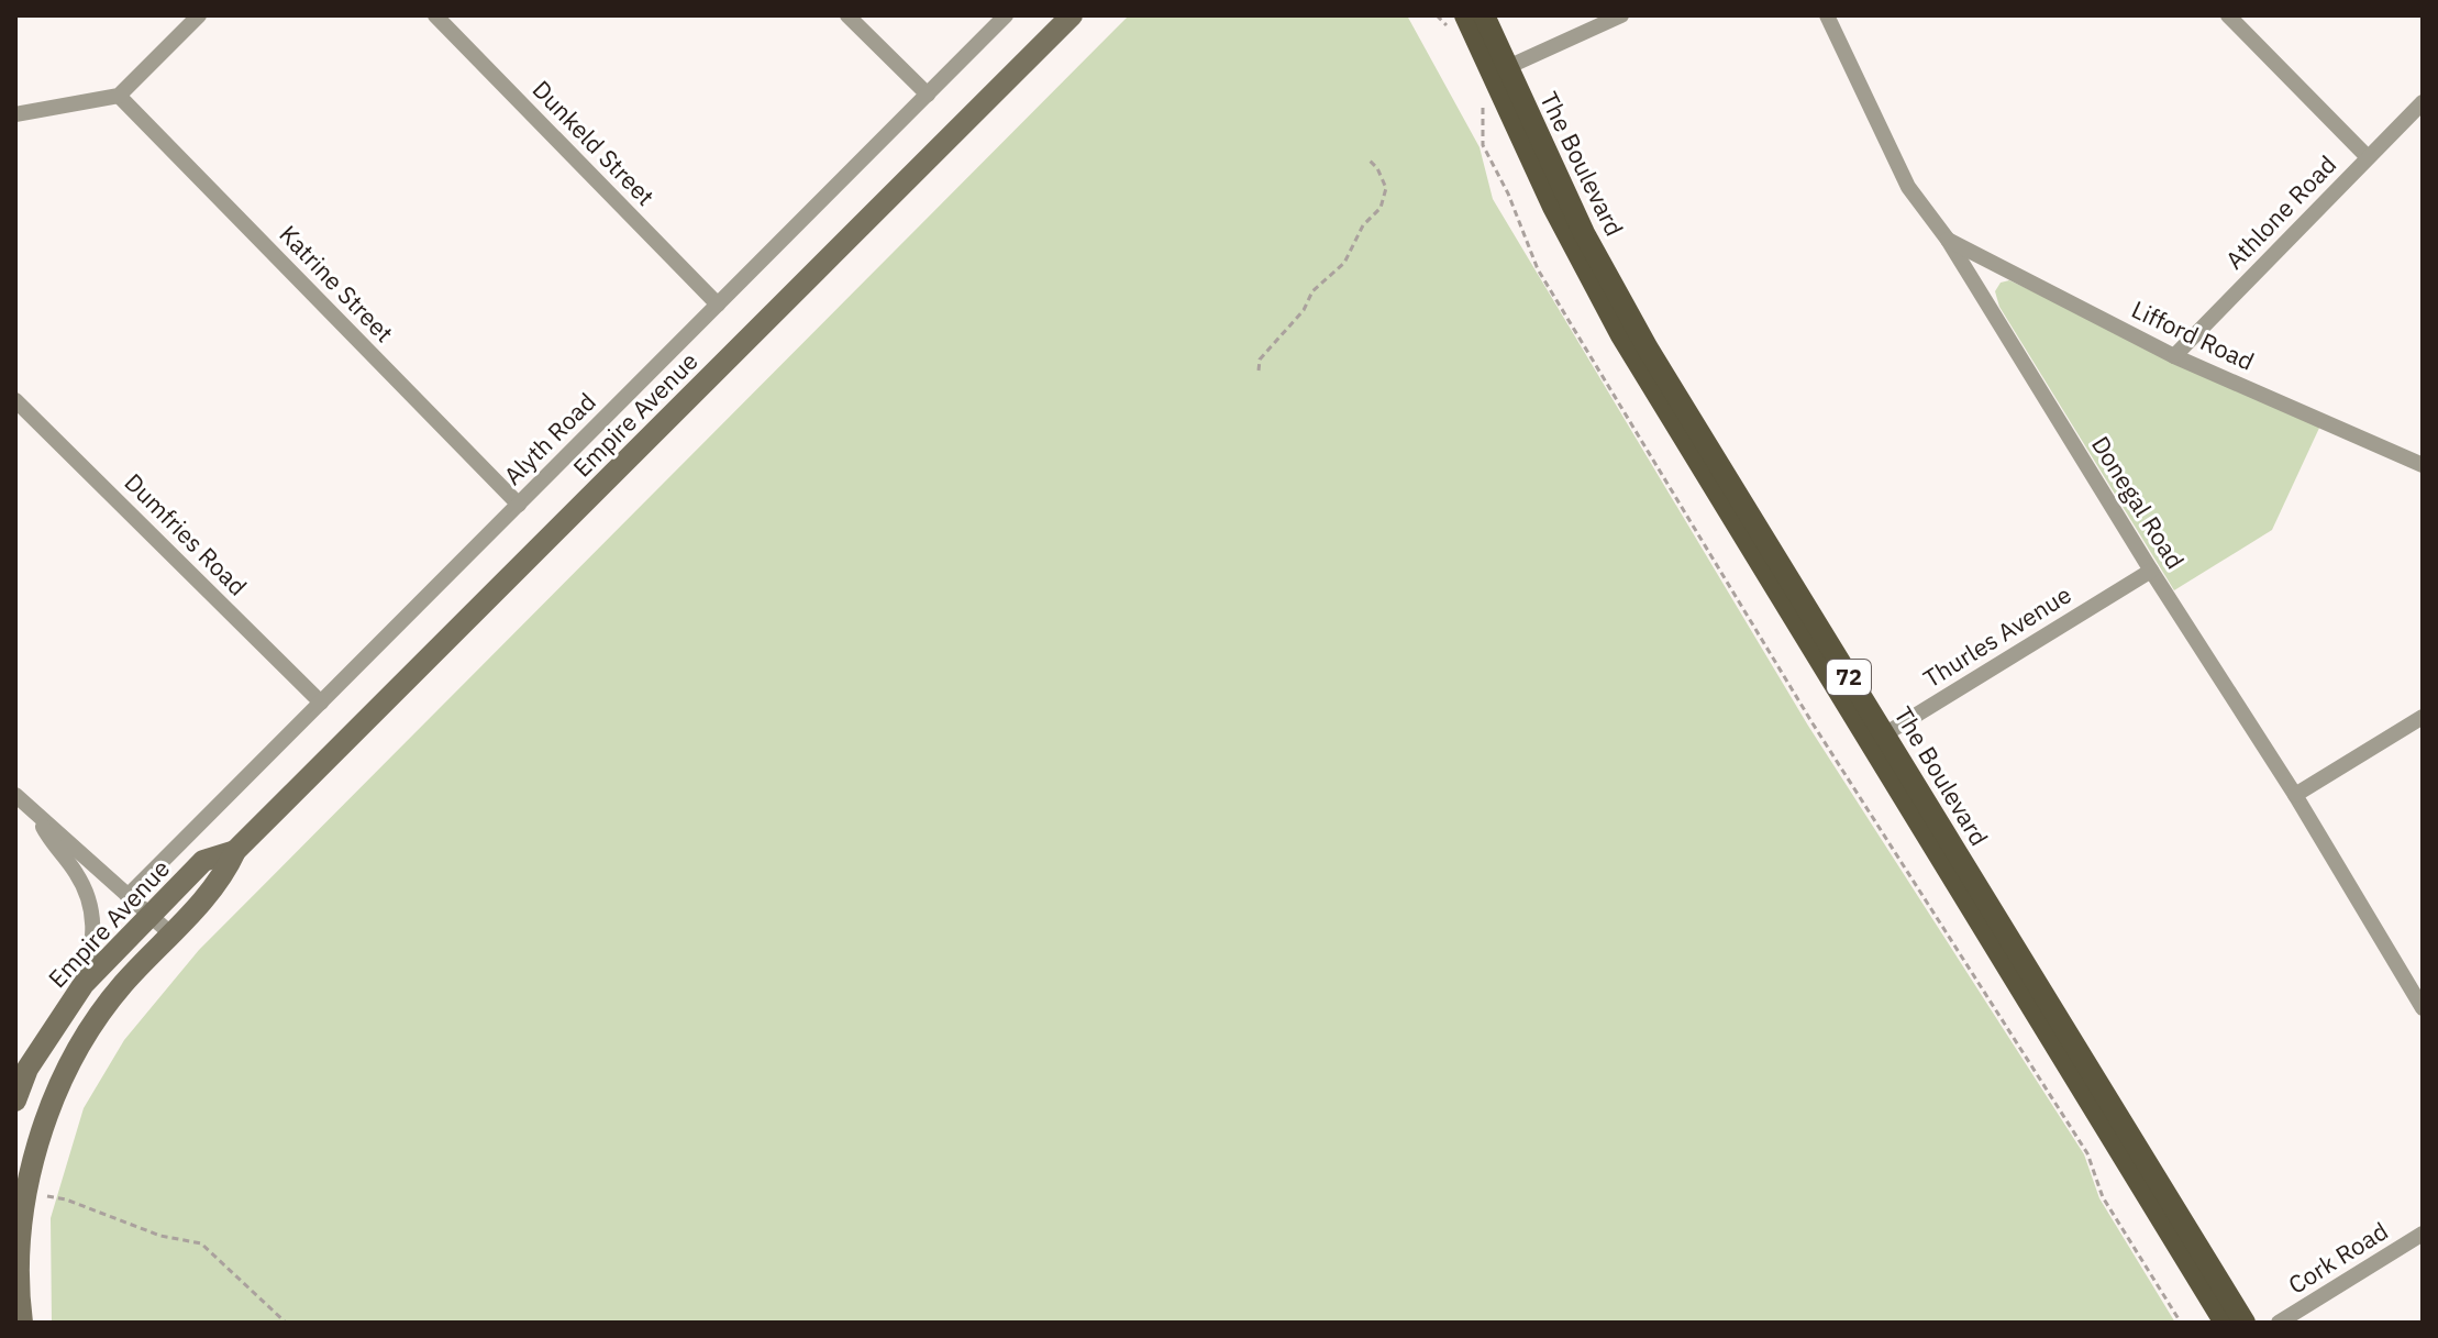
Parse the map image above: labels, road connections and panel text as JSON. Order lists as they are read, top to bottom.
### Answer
{
  "streets": {
    "main road": ["The Boulevard", "Empire Avenue", "72"],
    "street": [
      "Dunkeld Street",
      "Athlone Road",
      "Katrine Street",
      "Lifford Road",
      "Alyth Road",
      "Donegal Road",
      "Dumfries Road",
      "Thurles Avenue",
      "Cork Road"
    ]
  },
  "crossings": [
    ["Dunkeld Street", "Alyth Road"],
    ["The Boulevard", "Thurles Avenue"],
    ["Athlone Road", "Lifford Road"],
    ["Katrine Street", "Alyth Road"],
    ["Lifford Road", "Donegal Road"],
    ["Alyth Road", "Dumfries Road"],
    ["Donegal Road", "Thurles Avenue"]
  ]
}
